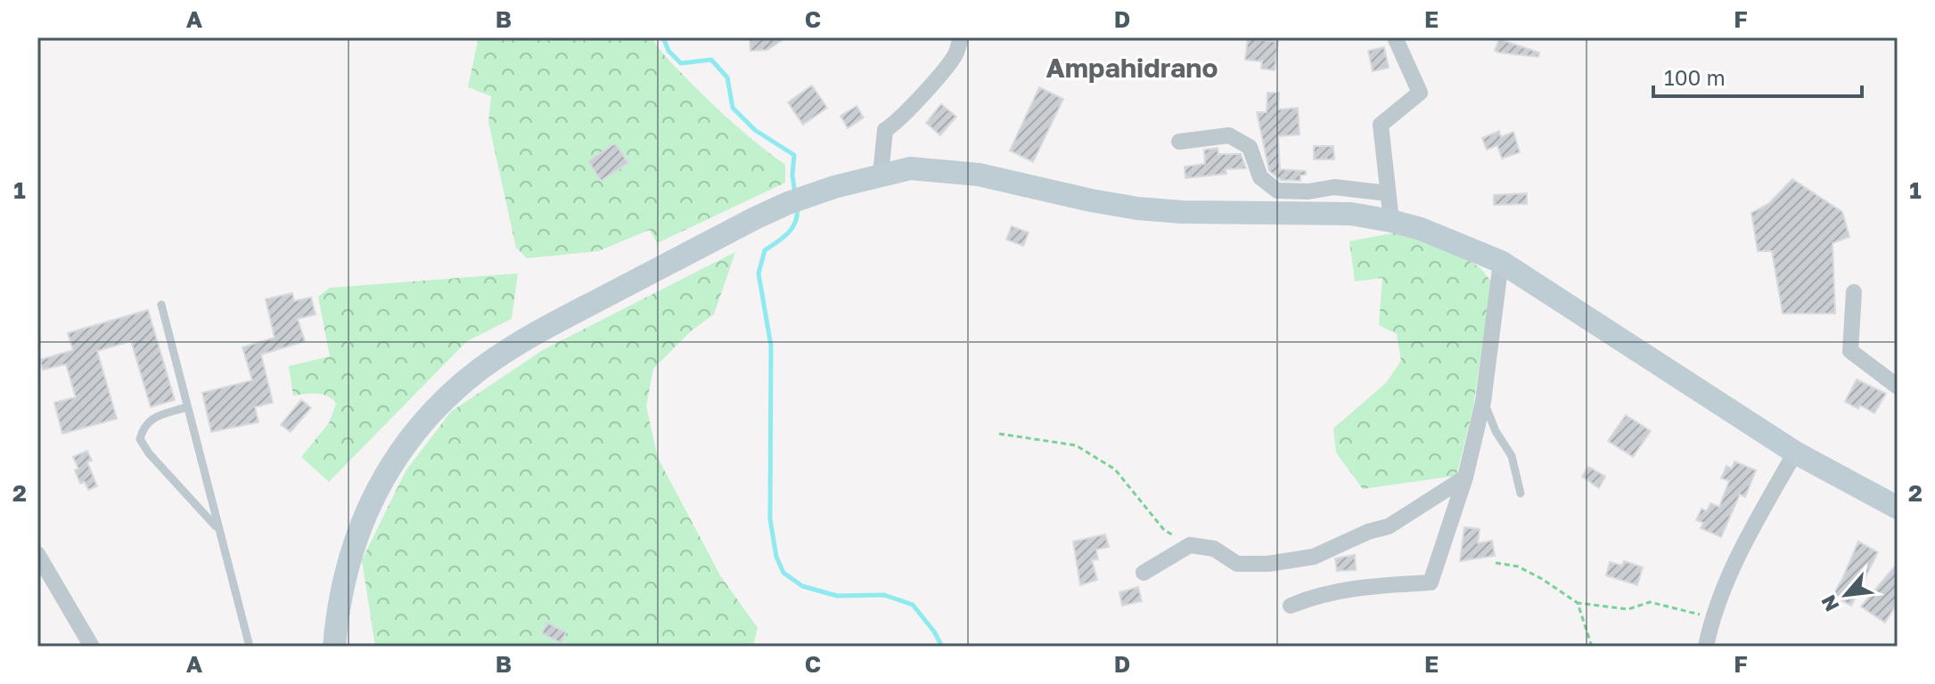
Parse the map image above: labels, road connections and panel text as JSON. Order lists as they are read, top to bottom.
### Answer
{
  "districts": ["Ampahidrano"],
  "scale_bar": "100 m",
  "north": "bottom left",
  "grid": {
    "columns": [
      "A",
      "B",
      "C",
      "D",
      "E",
      "F"
    ],
    "rows": ["1", "2"]
  }
}
